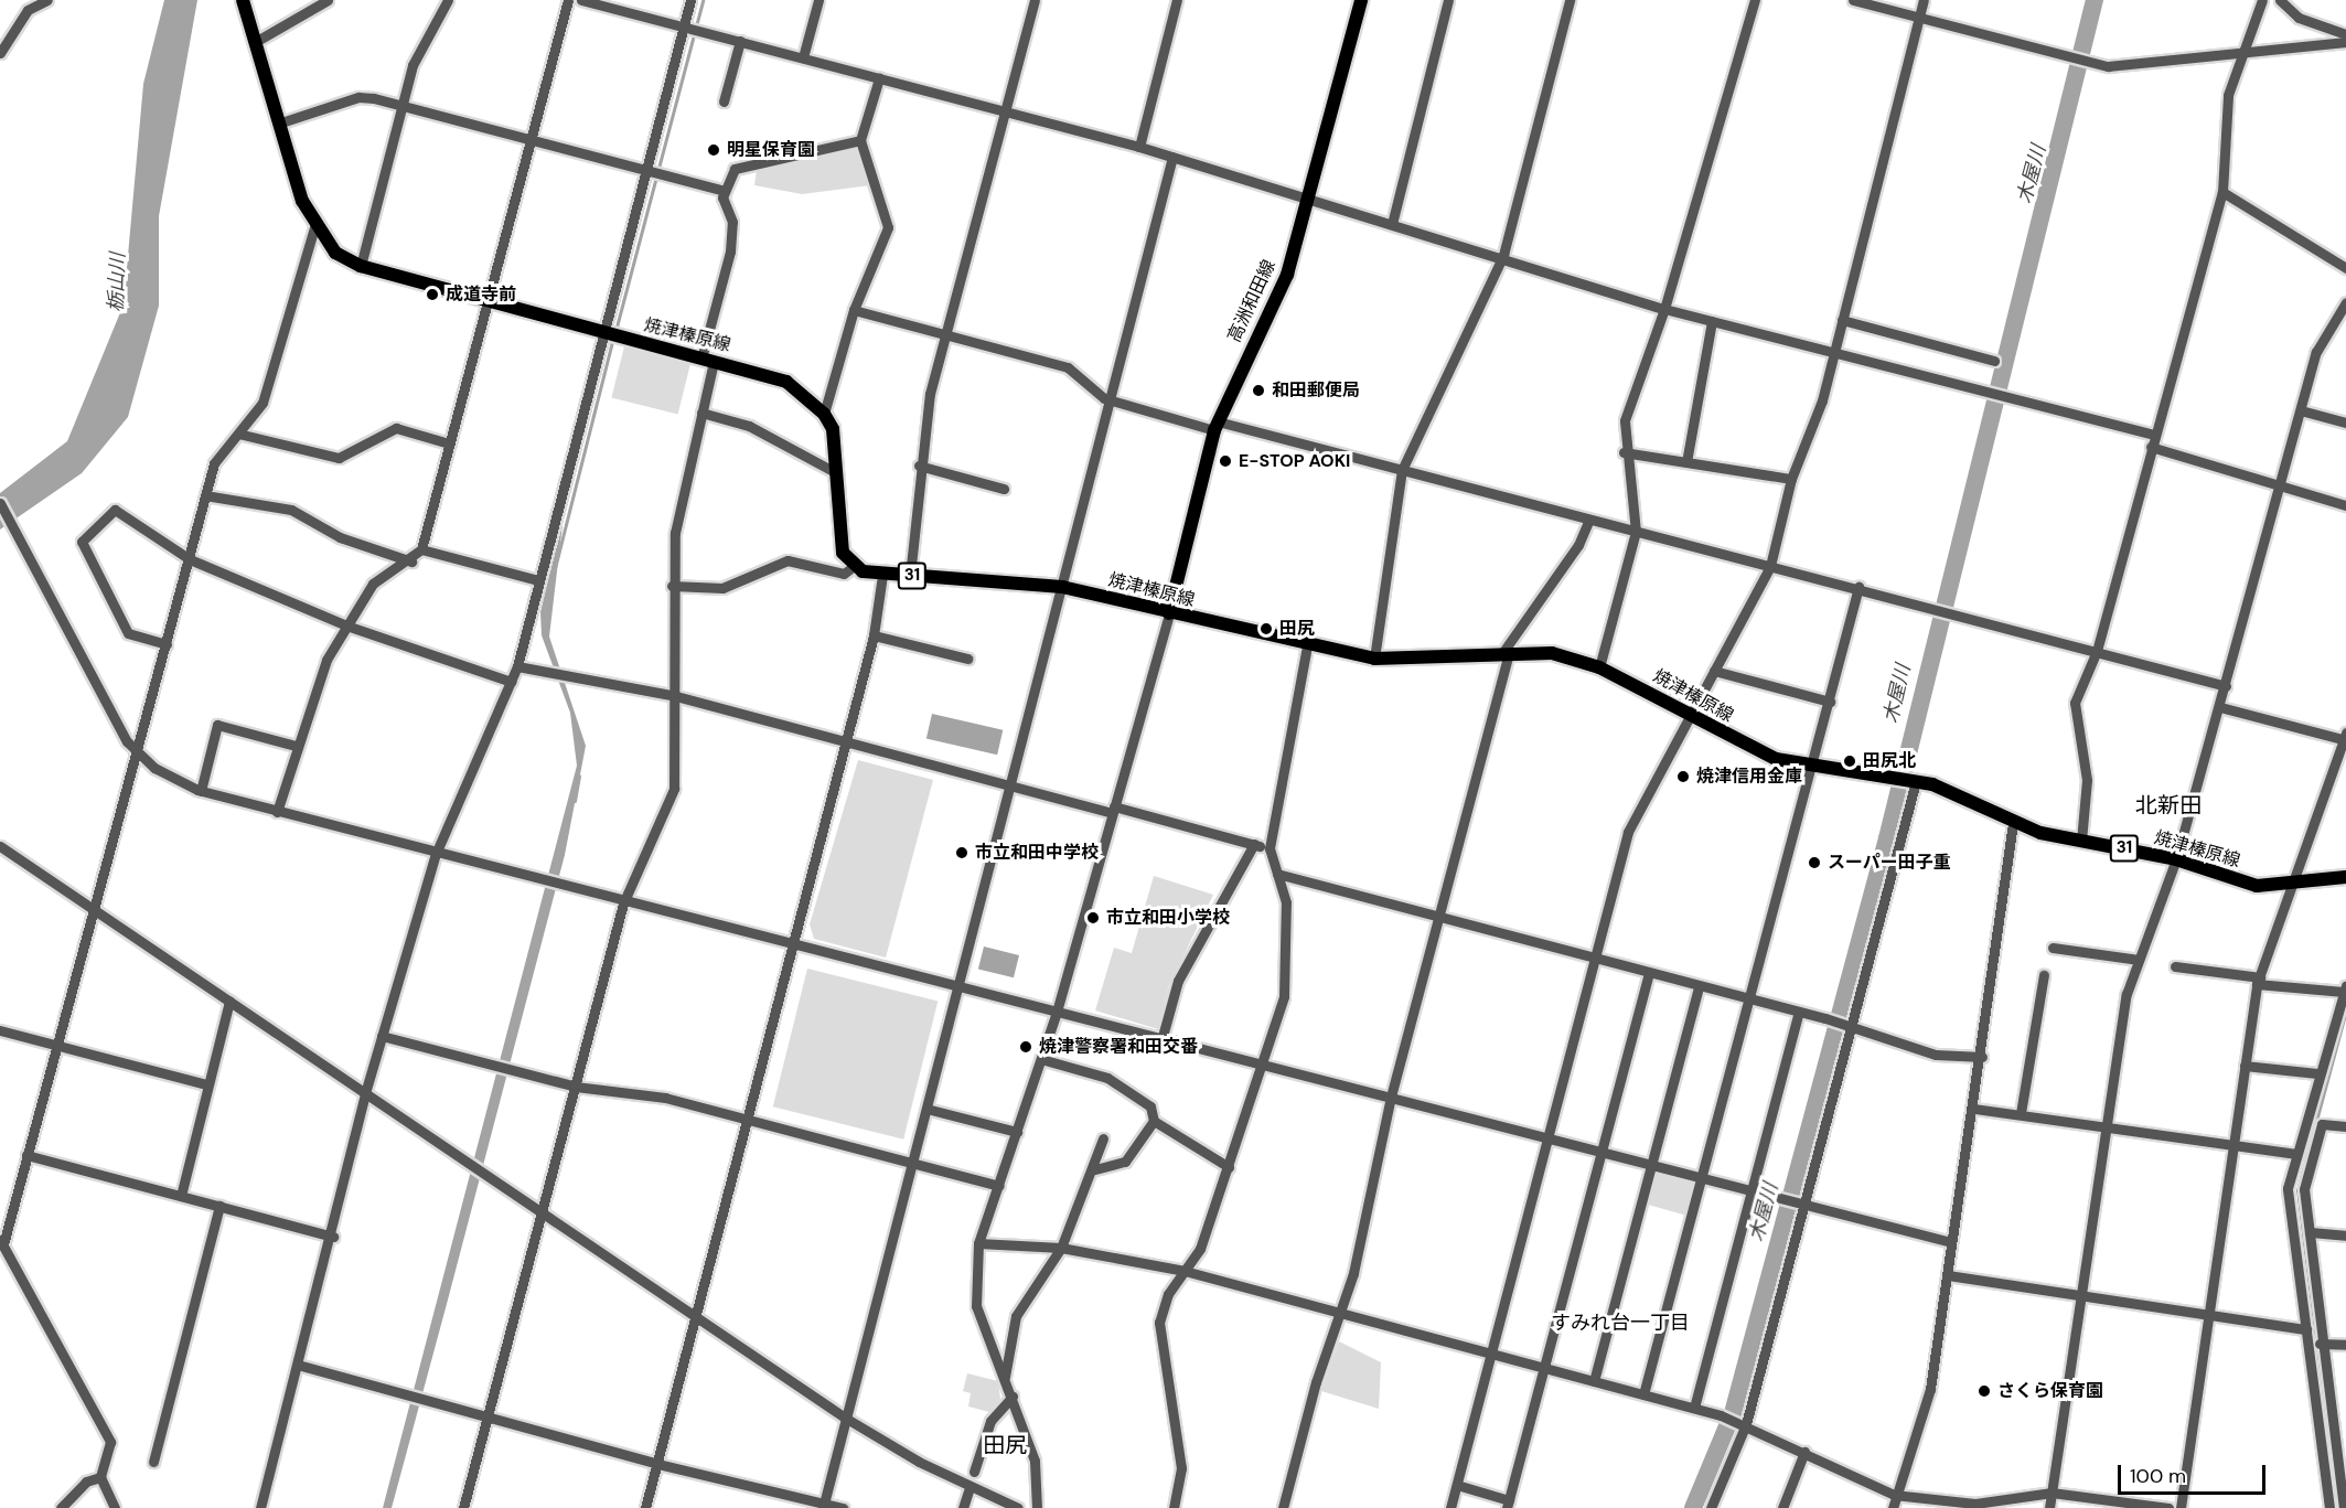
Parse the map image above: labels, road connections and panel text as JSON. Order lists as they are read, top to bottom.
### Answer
{
  "streets": {
    "main road": ["高洲和田線", "焼津榛原線", "31"]
  },
  "crossings": [
    ["高洲和田線", "焼津榛原線"]
  ],
  "districts": ["北新田", "すみれ台一丁目", "田尻"],
  "water": ["木屋川", "栃山川"],
  "places": [
    "明星保育園",
    "成道寺前",
    "和田郵便局",
    "E-STOP AOKI",
    "田尻",
    "田尻北",
    "焼津信用金庫",
    "市立和田中学校",
    "スーパー田子重",
    "市立和田小学校",
    "焼津警察署和田交番",
    "さくら保育園"
  ],
  "scale_bar": "100 m"
}
